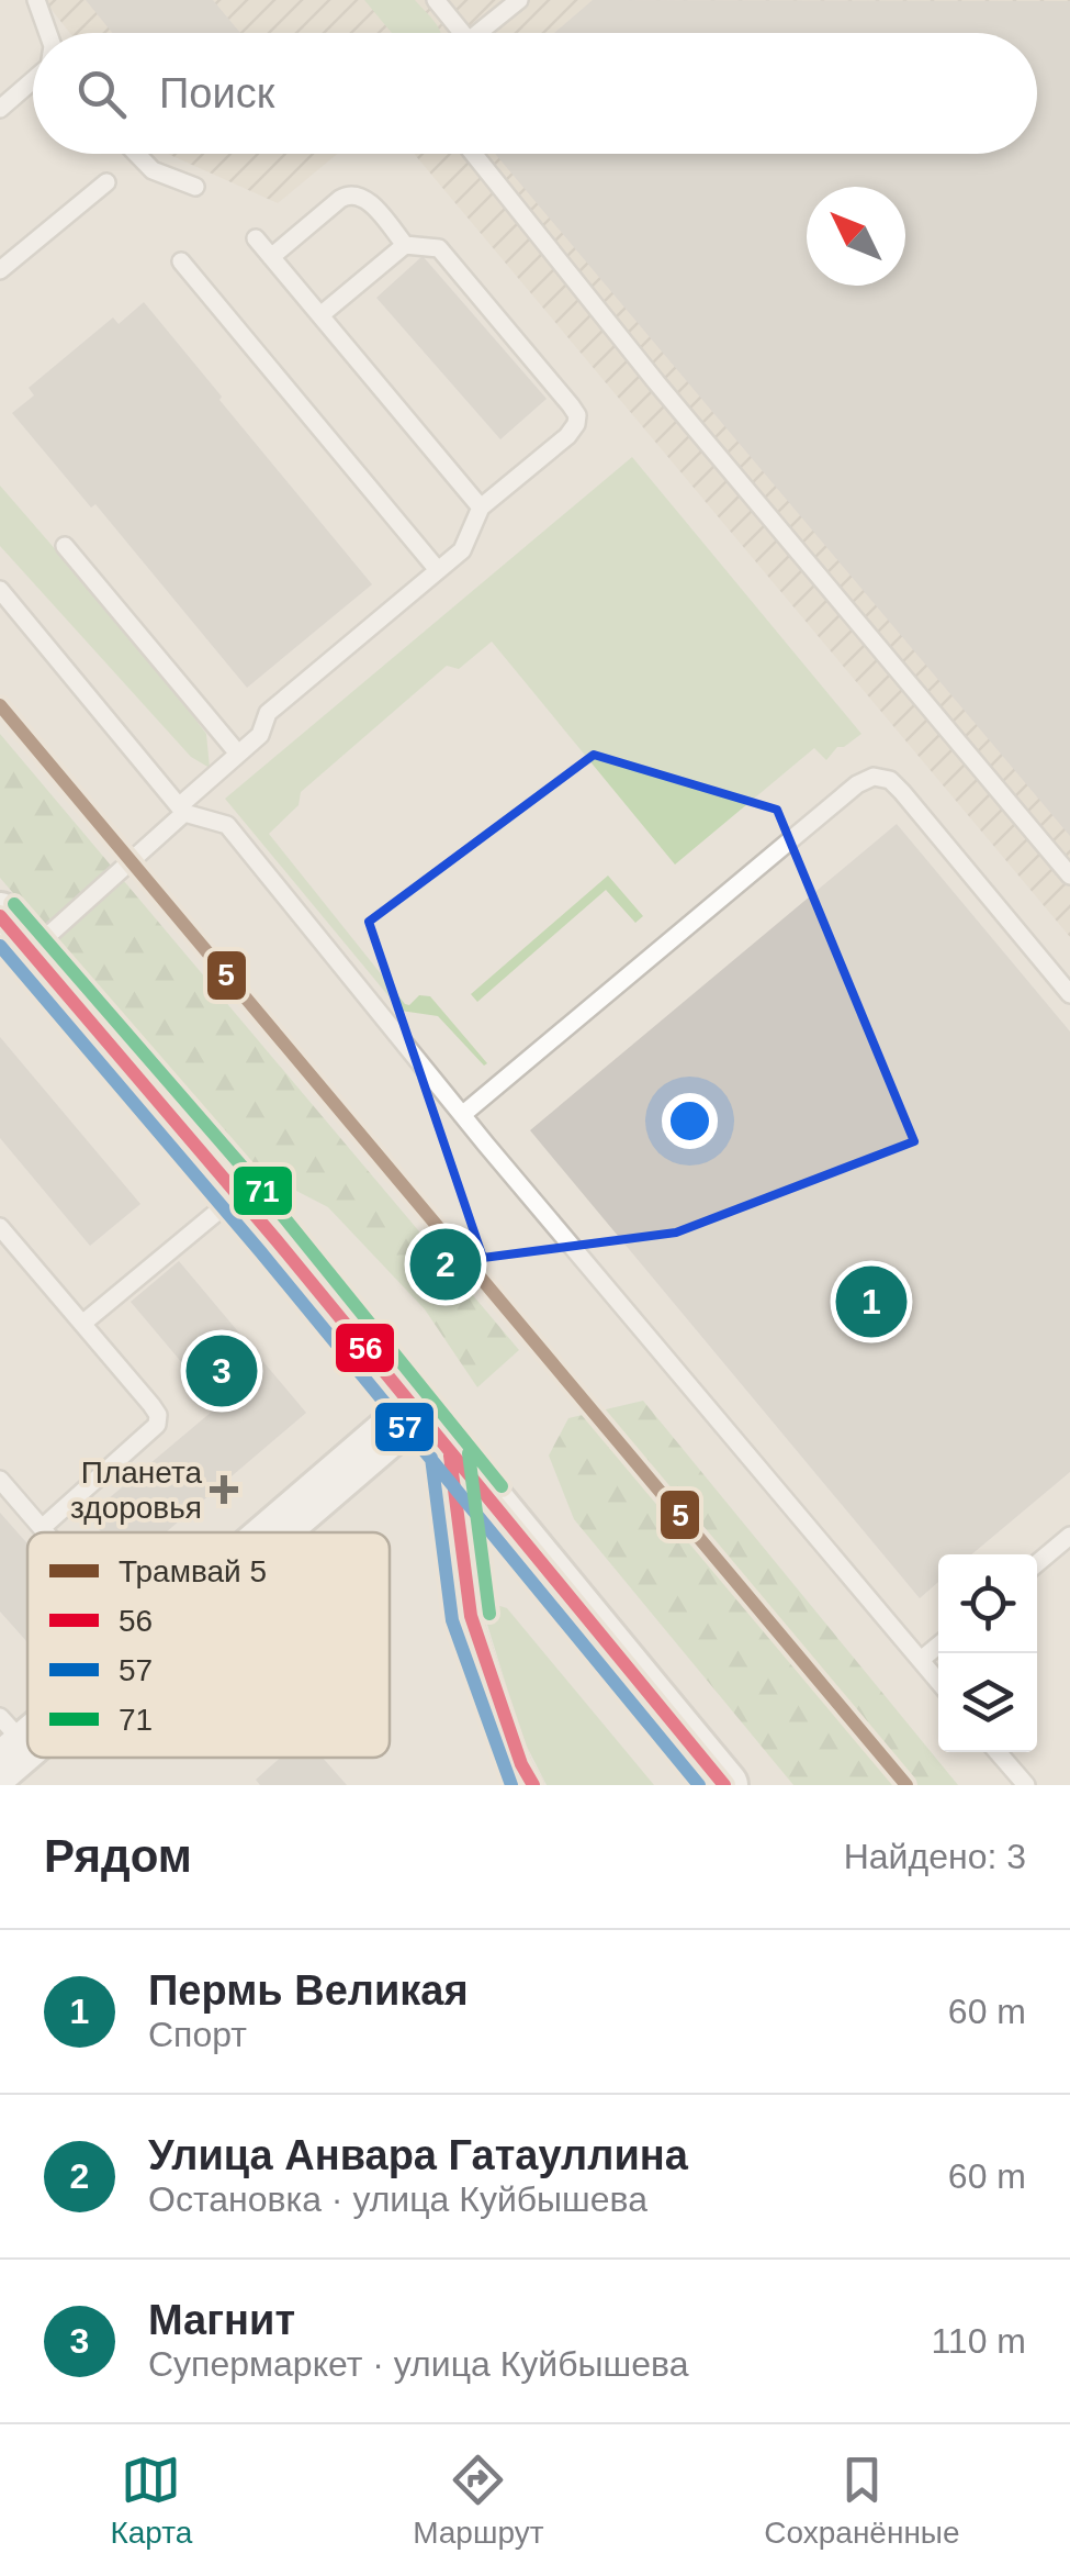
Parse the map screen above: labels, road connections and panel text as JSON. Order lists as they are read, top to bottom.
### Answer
{
  "places": {
    "health": ["Планета здоровья"]
  },
  "lines": [
    "tram line 5",
    "transit line 71",
    "transit line 56",
    "transit line 57"
  ],
  "legend": [
    "Трамвай 5",
    "56",
    "57",
    "71"
  ],
  "north": "top left",
  "page": {
    "search": "Поиск",
    "pins": ["2", "1", "3"],
    "heading": ["Рядом", "Найдено: 3"],
    "list": [
      {
        "mark": "1",
        "name": "Пермь Великая",
        "note": "Спорт",
        "value": "60 m"
      },
      {
        "mark": "2",
        "name": "Улица Анвара Гатауллина",
        "note": "Остановка · улица Куйбышева",
        "value": "60 m"
      },
      {
        "mark": "3",
        "name": "Магнит",
        "note": "Супермаркет · улица Куйбышева",
        "value": "110 m"
      }
    ],
    "nav": ["Карта", "Маршрут", "Сохранённые"]
  }
}
